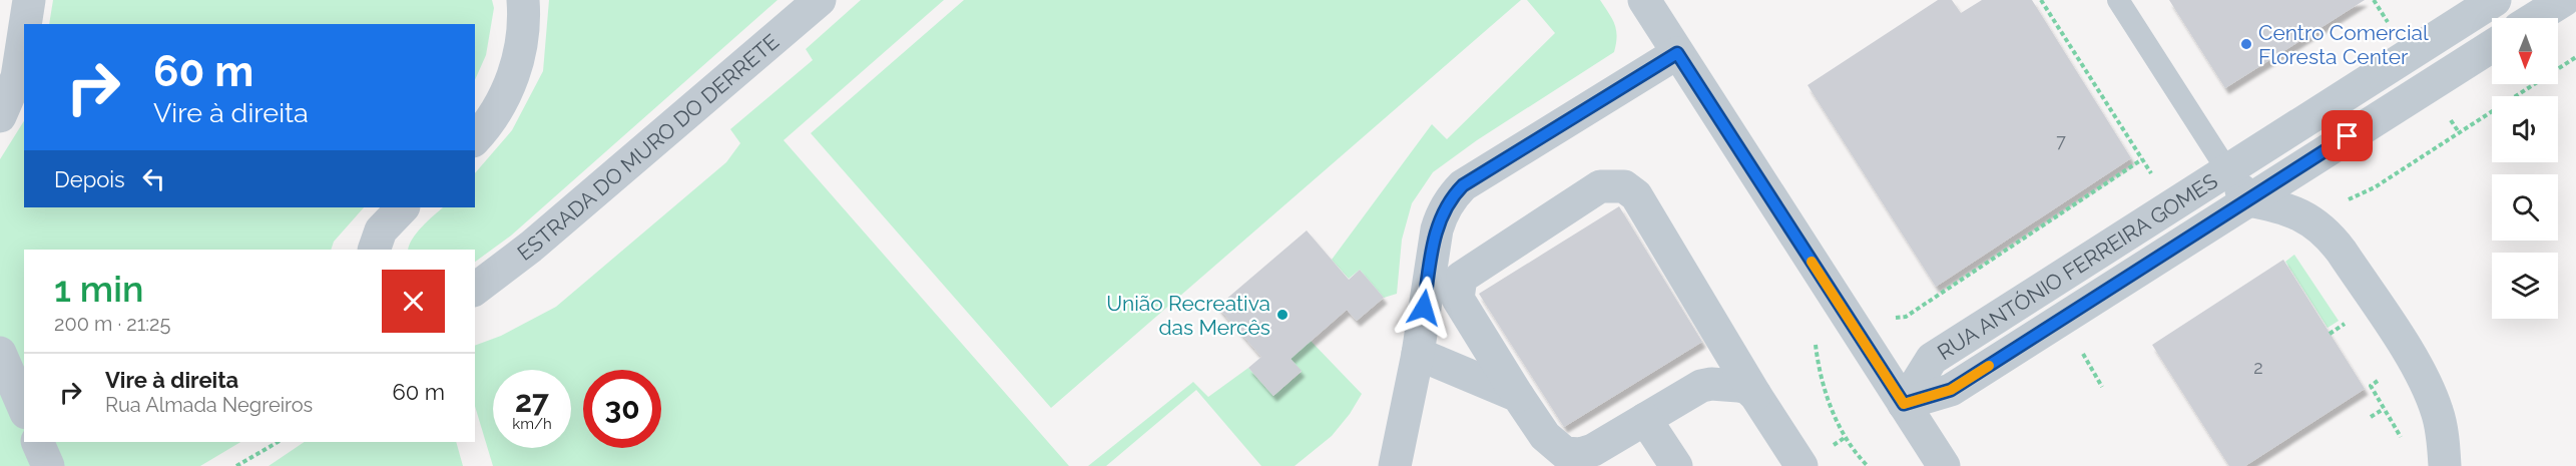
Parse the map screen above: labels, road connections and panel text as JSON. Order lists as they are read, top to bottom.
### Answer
{
  "streets": {
    "street": ["ESTRADA DO MURO DO DERRETE", "RUA ANTÓNIO FERREIRA GOMES"]
  },
  "places": ["Centro Comercial Floresta Center", "União Recreativa das Mercês"],
  "house_numbers": ["7", "2"],
  "north": "bottom",
  "page": {
    "turn": ["60 m", "Vire à direita"],
    "then": "Depois",
    "heading": ["1 min", "200 m · 21:25"],
    "list": [
      {
        "name": "Vire à direita",
        "note": "Rua Almada Negreiros",
        "value": "60 m"
      }
    ],
    "speed": "27 km/h",
    "limit": "30"
  }
}
